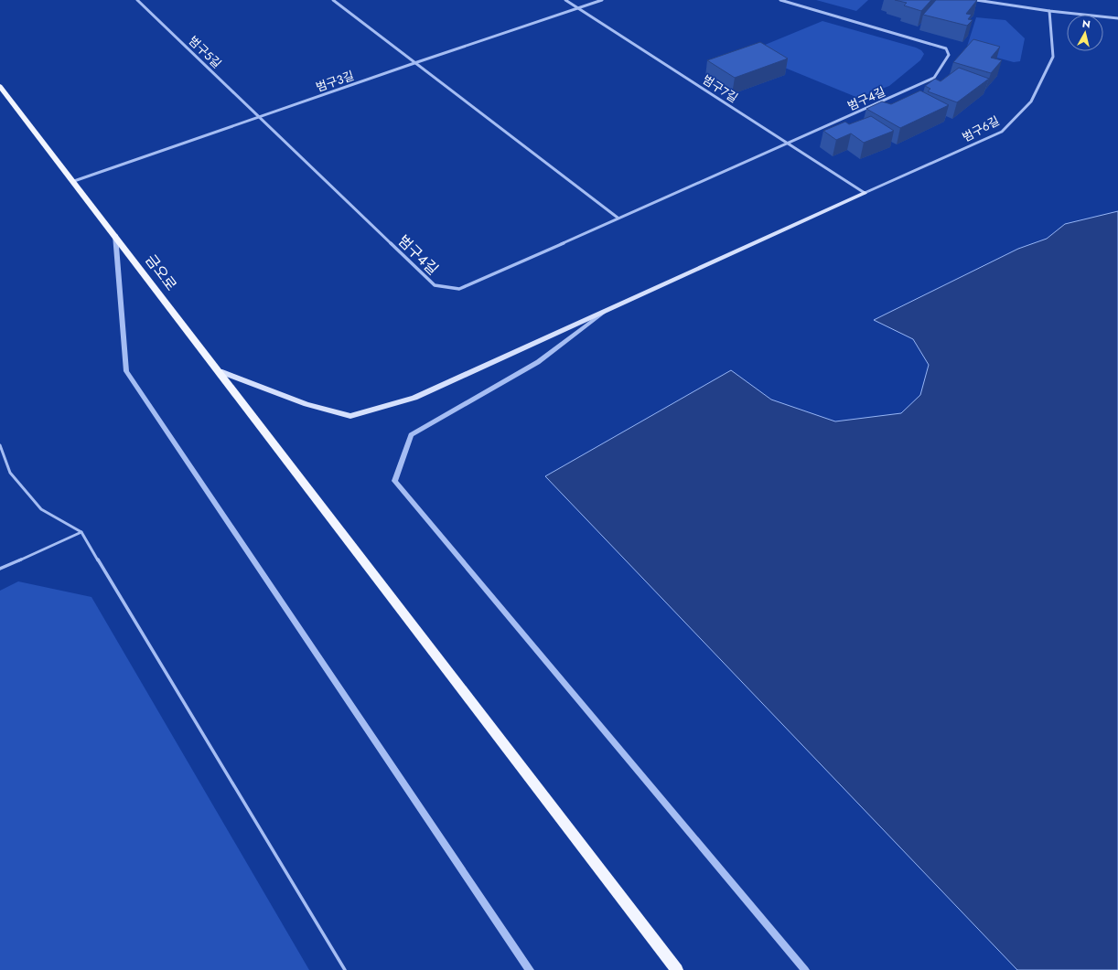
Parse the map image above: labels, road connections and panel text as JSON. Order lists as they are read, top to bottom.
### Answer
{
  "streets": {
    "main road": ["금오로"],
    "street": [
      "범구5길",
      "범구3길",
      "범구7길",
      "범구4길",
      "범구6길"
    ]
  },
  "crossings": [
    ["범구5길", "범구3길"],
    ["범구5길", "범구4길"],
    ["범구3길", "범구7길"],
    ["범구3길", "범구4길"],
    ["범구3길", "금오로"],
    ["범구7길", "범구4길"],
    ["범구7길", "범구6길"]
  ],
  "north": "top"
}
